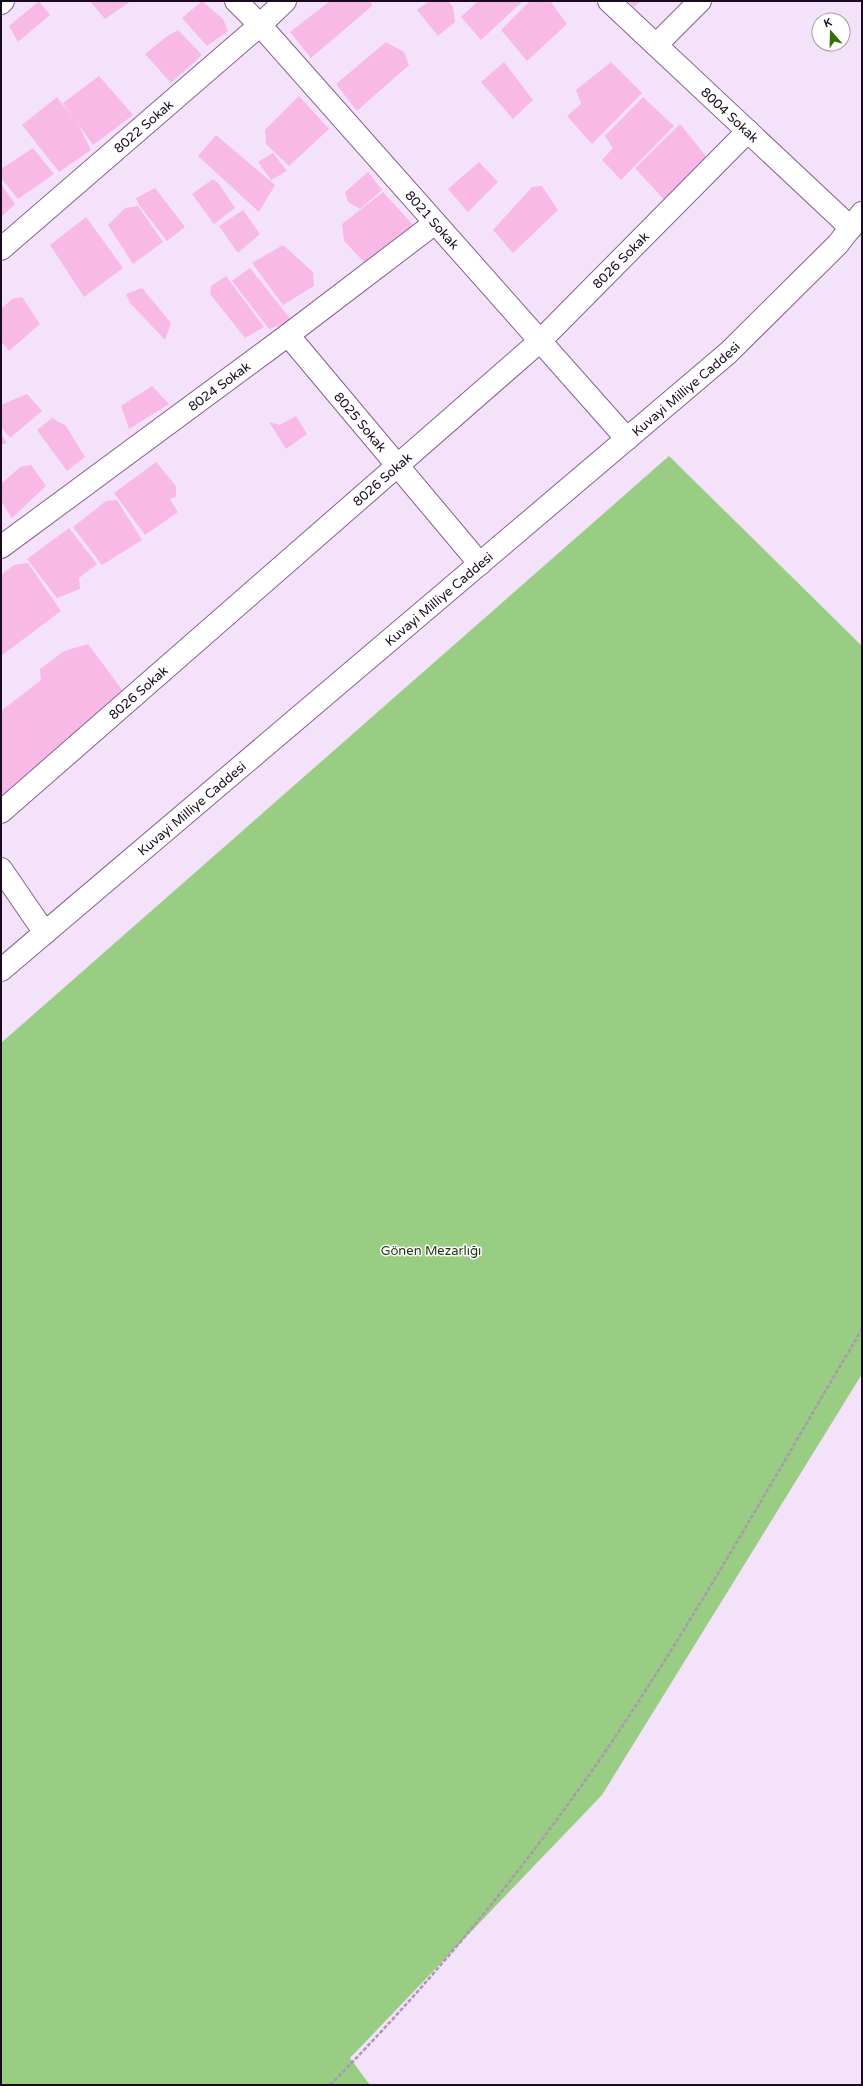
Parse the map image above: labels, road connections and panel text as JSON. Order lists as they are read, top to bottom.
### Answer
{
  "streets": {
    "street": [
      "8004 Sokak",
      "8022 Sokak",
      "8021 Sokak",
      "8026 Sokak",
      "8024 Sokak",
      "Kuvayi Milliye Caddesi",
      "8025 Sokak"
    ]
  },
  "crossings": [
    ["8004 Sokak", "8026 Sokak"],
    ["8004 Sokak", "Kuvayi Milliye Caddesi"],
    ["8022 Sokak", "8021 Sokak"],
    ["8021 Sokak", "8026 Sokak"],
    ["8021 Sokak", "8024 Sokak"],
    ["8021 Sokak", "Kuvayi Milliye Caddesi"],
    ["8026 Sokak", "8025 Sokak"],
    ["8024 Sokak", "8025 Sokak"],
    ["Kuvayi Milliye Caddesi", "8025 Sokak"]
  ],
  "parks": ["Gönen Mezarlığı"],
  "north": "top"
}
